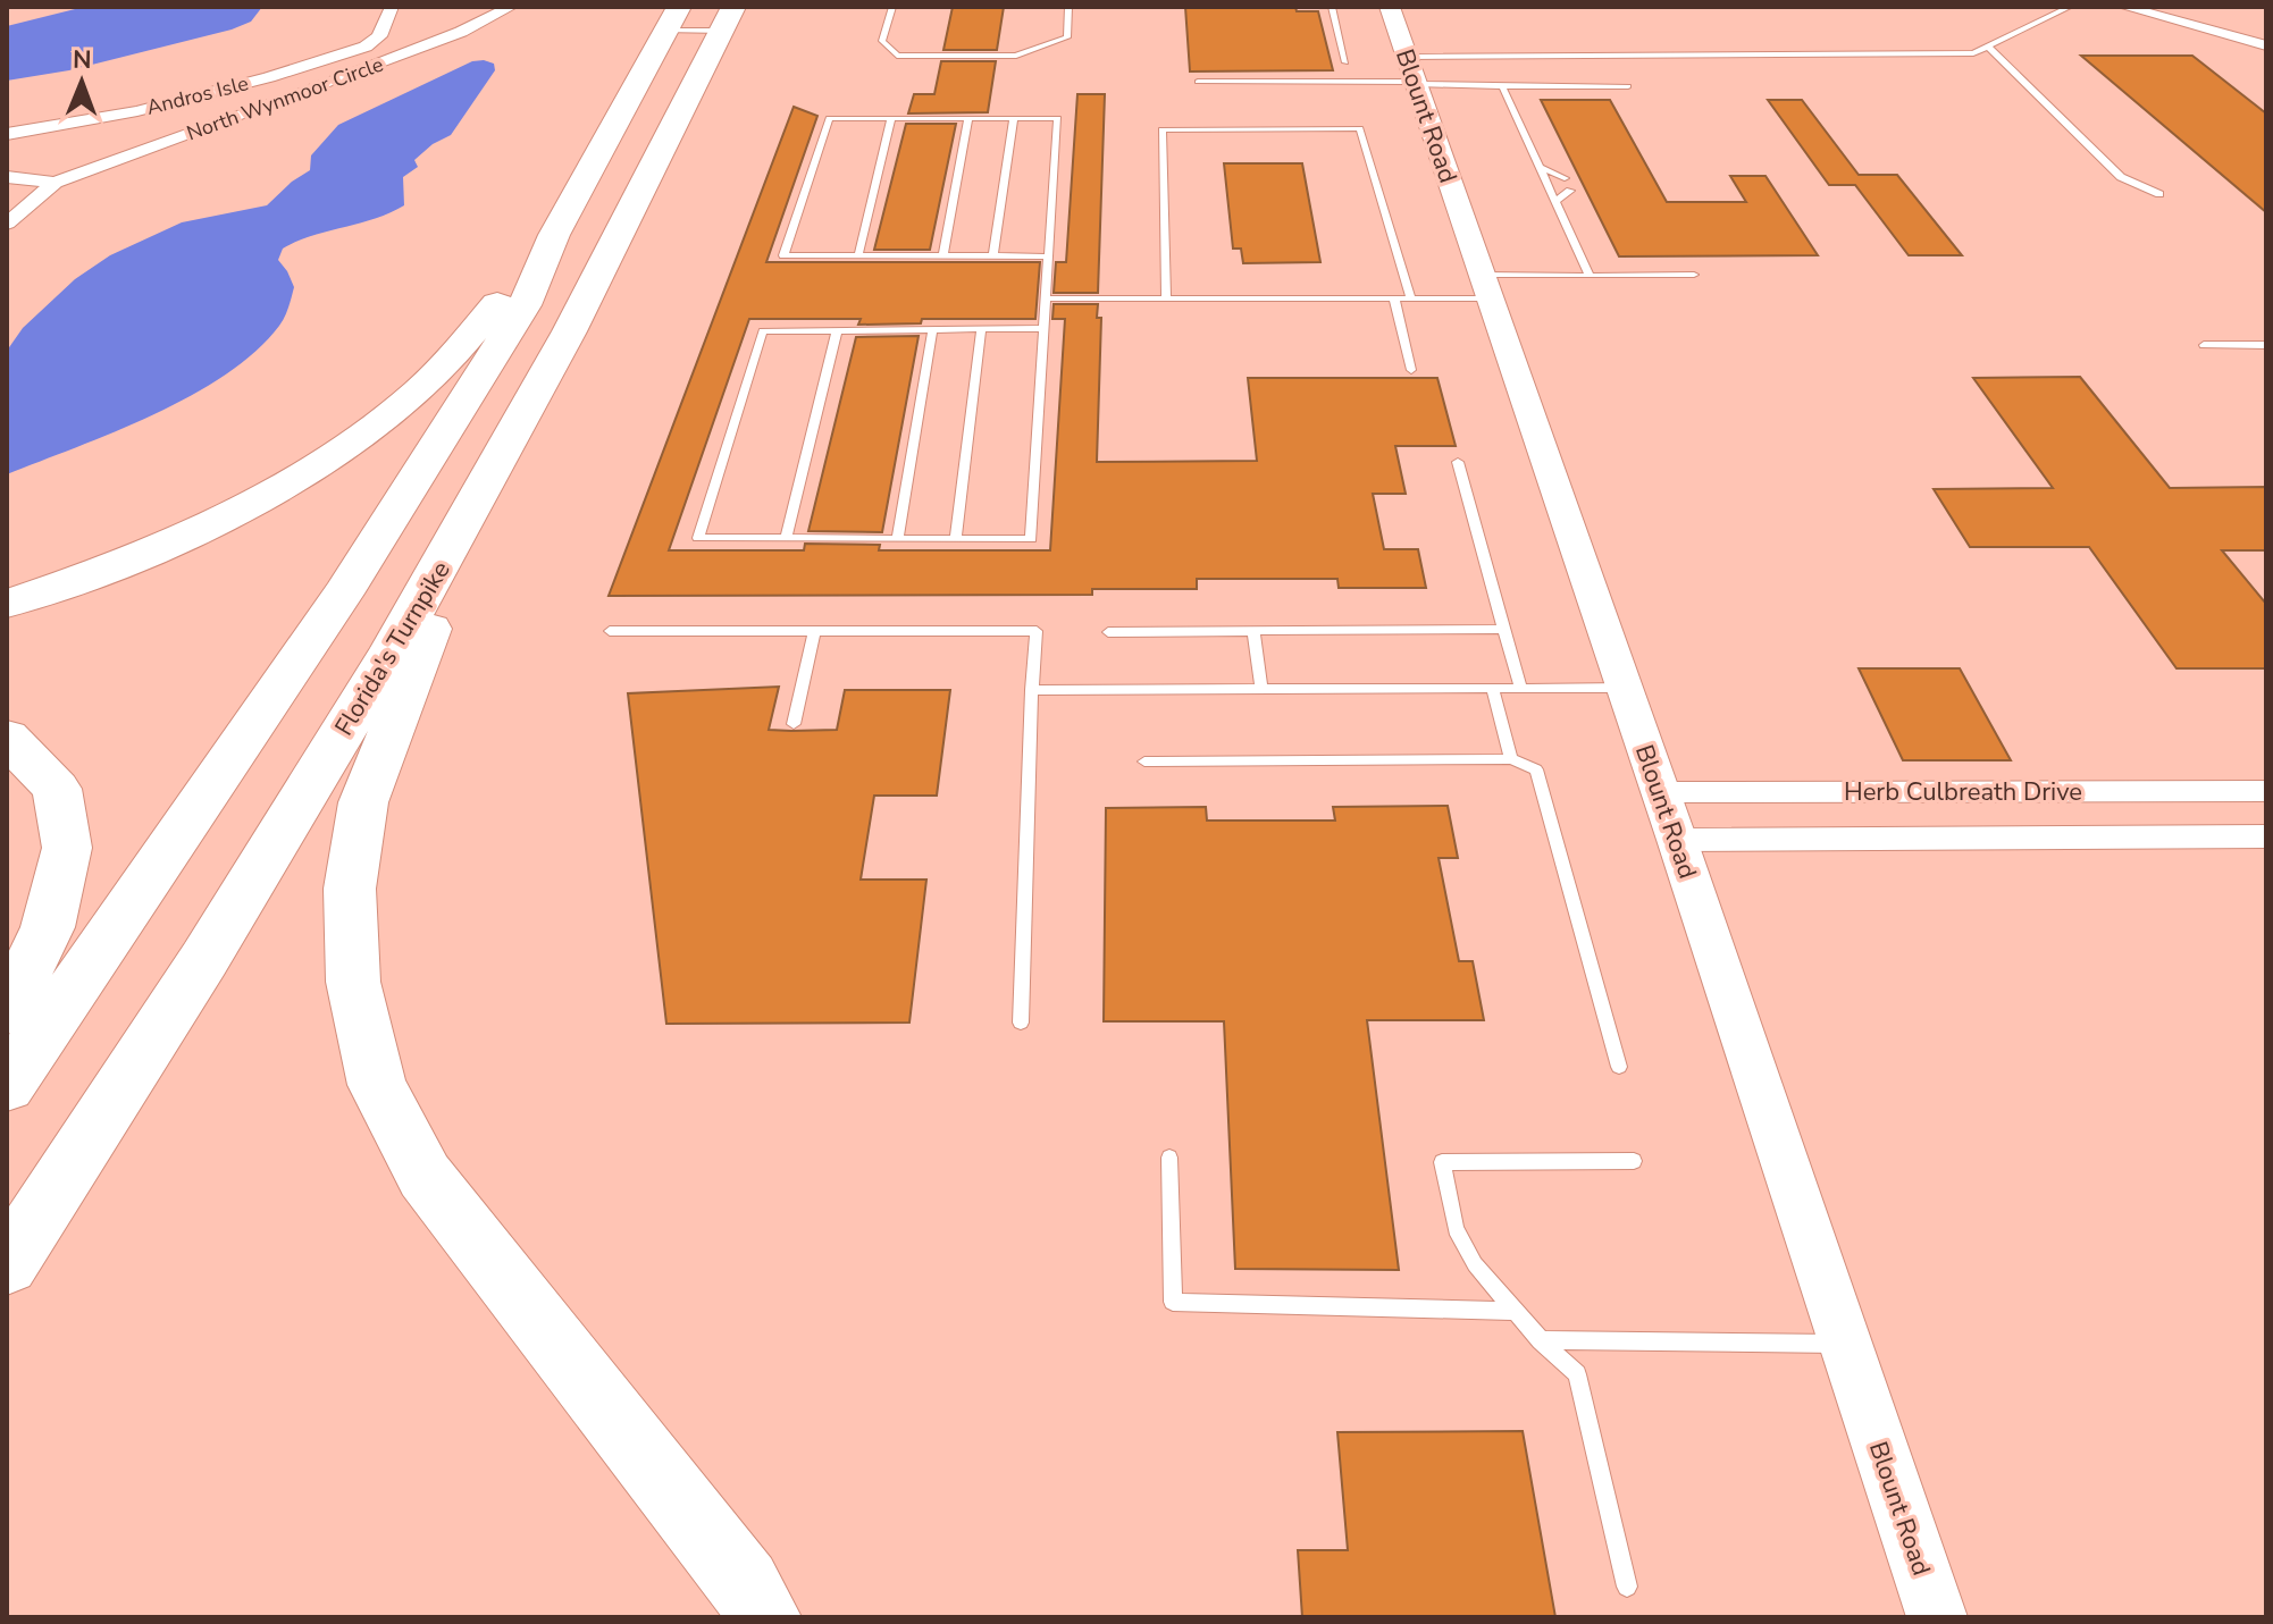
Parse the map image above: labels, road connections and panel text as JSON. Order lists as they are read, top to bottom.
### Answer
{
  "streets": {
    "highway": ["Florida's Turnpike"],
    "street": [
      "Andros Isle",
      "North Wynmoor Circle",
      "Blount Road",
      "Herb Culbreath Drive"
    ]
  },
  "crossings": [
    ["Andros Isle", "North Wynmoor Circle"],
    ["Blount Road", "Herb Culbreath Drive"]
  ],
  "north": "top"
}
